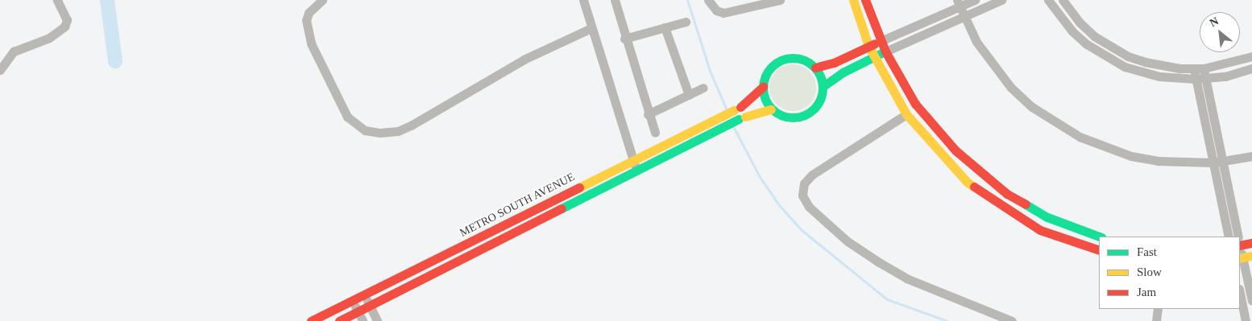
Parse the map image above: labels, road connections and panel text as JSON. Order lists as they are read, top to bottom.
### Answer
{
  "streets": {
    "street": ["METRO SOUTH AVENUE"]
  },
  "legend": ["Fast", "Slow", "Jam"],
  "north": "top left"
}
